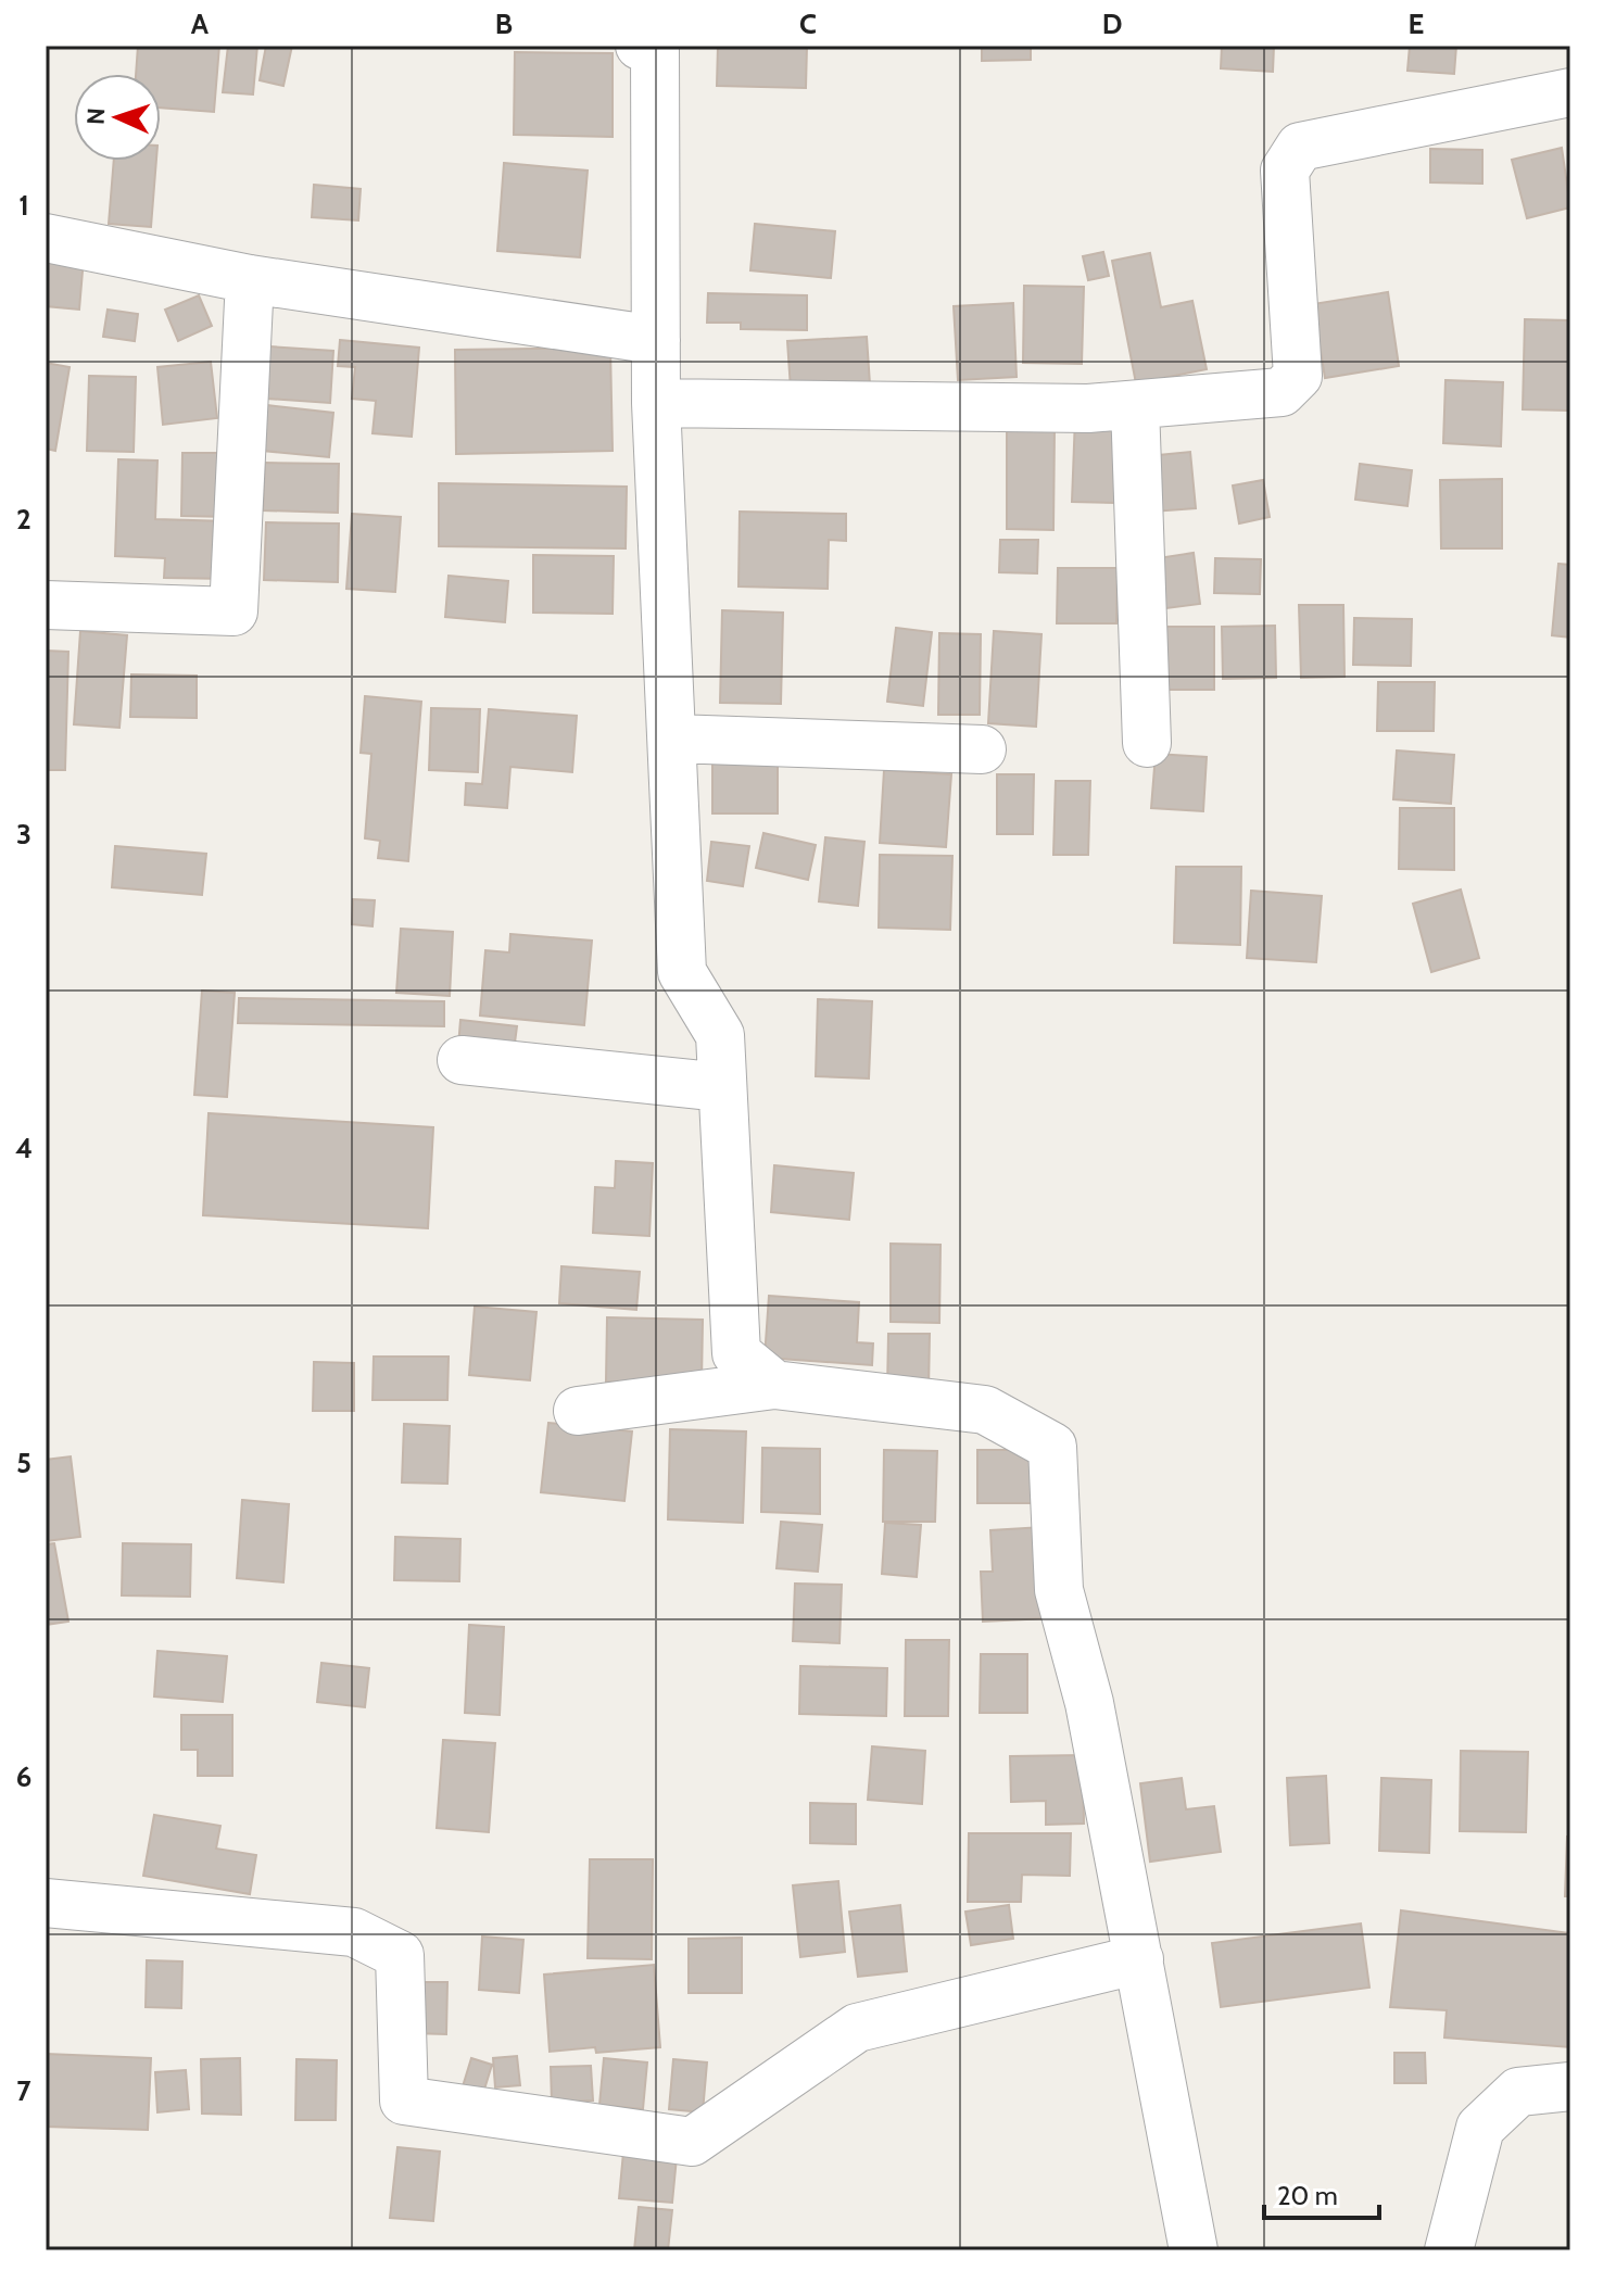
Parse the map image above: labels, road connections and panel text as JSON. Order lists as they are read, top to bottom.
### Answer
{
  "scale_bar": "20 m",
  "north": "left",
  "grid": {
    "columns": [
      "A",
      "B",
      "C",
      "D",
      "E"
    ],
    "rows": [
      "1",
      "2",
      "3",
      "4",
      "5",
      "6",
      "7"
    ]
  }
}
